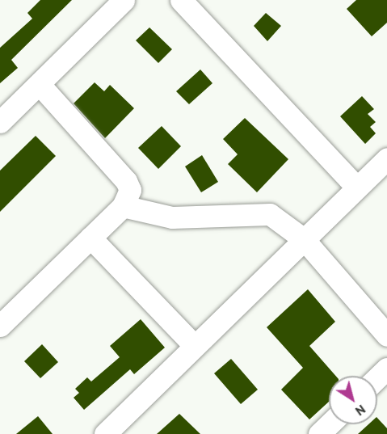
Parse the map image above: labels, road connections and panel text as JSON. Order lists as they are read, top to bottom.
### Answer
{
  "north": "bottom right"
}
